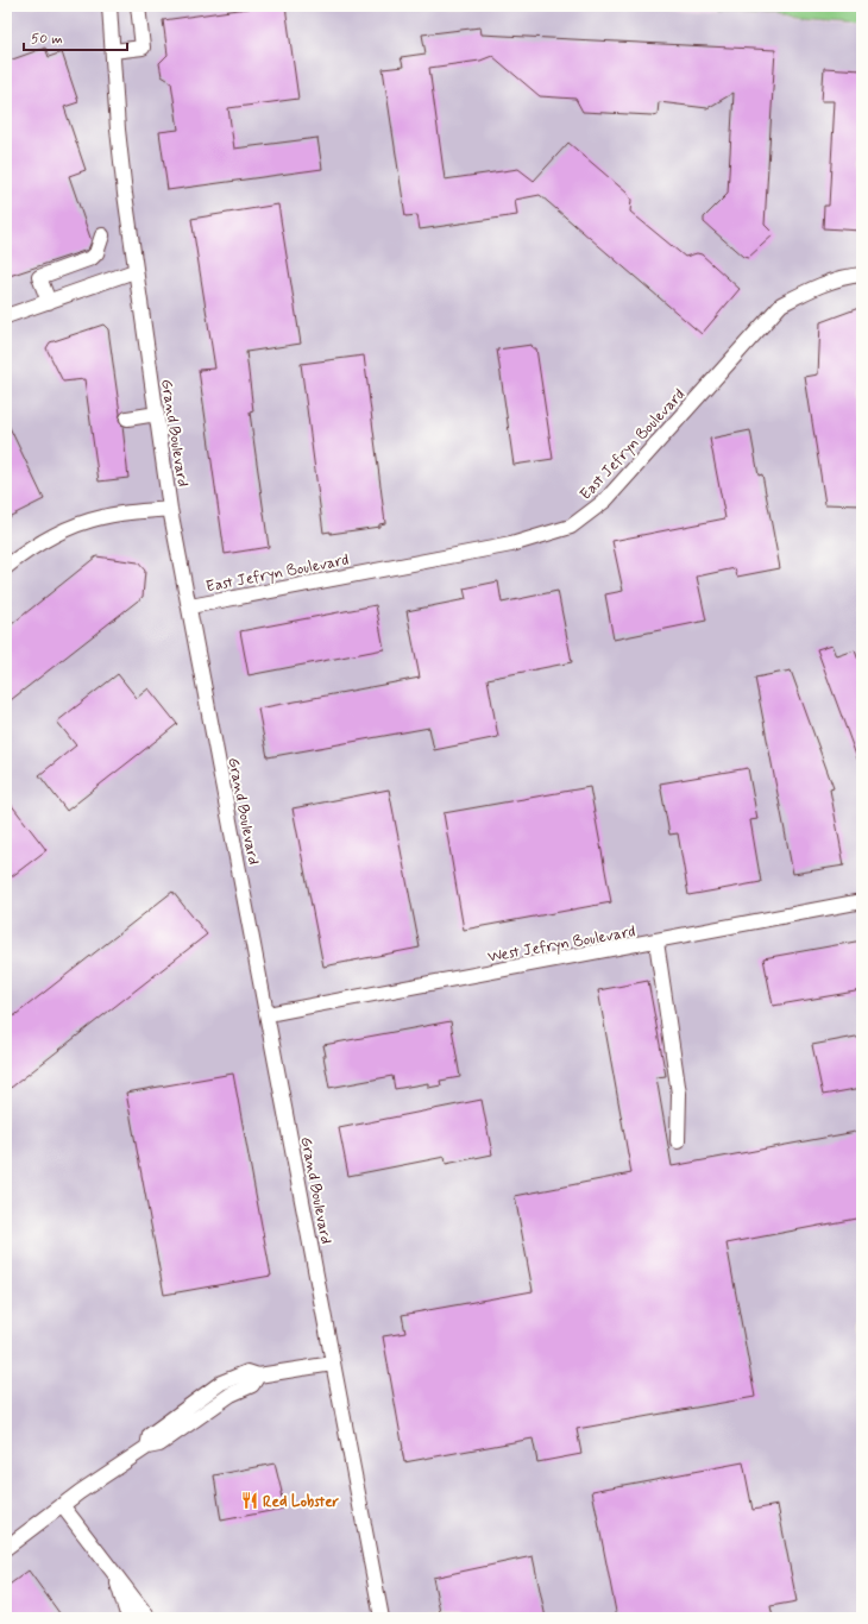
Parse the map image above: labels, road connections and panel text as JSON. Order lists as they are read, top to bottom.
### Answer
{
  "streets": {
    "street": ["Grand Boulevard", "East Jefryn Boulevard", "West Jefryn Boulevard"]
  },
  "crossings": [
    ["Grand Boulevard", "East Jefryn Boulevard"],
    ["Grand Boulevard", "West Jefryn Boulevard"]
  ],
  "places": {
    "restaurant": ["Red Lobster"]
  },
  "scale_bar": "50 m"
}
